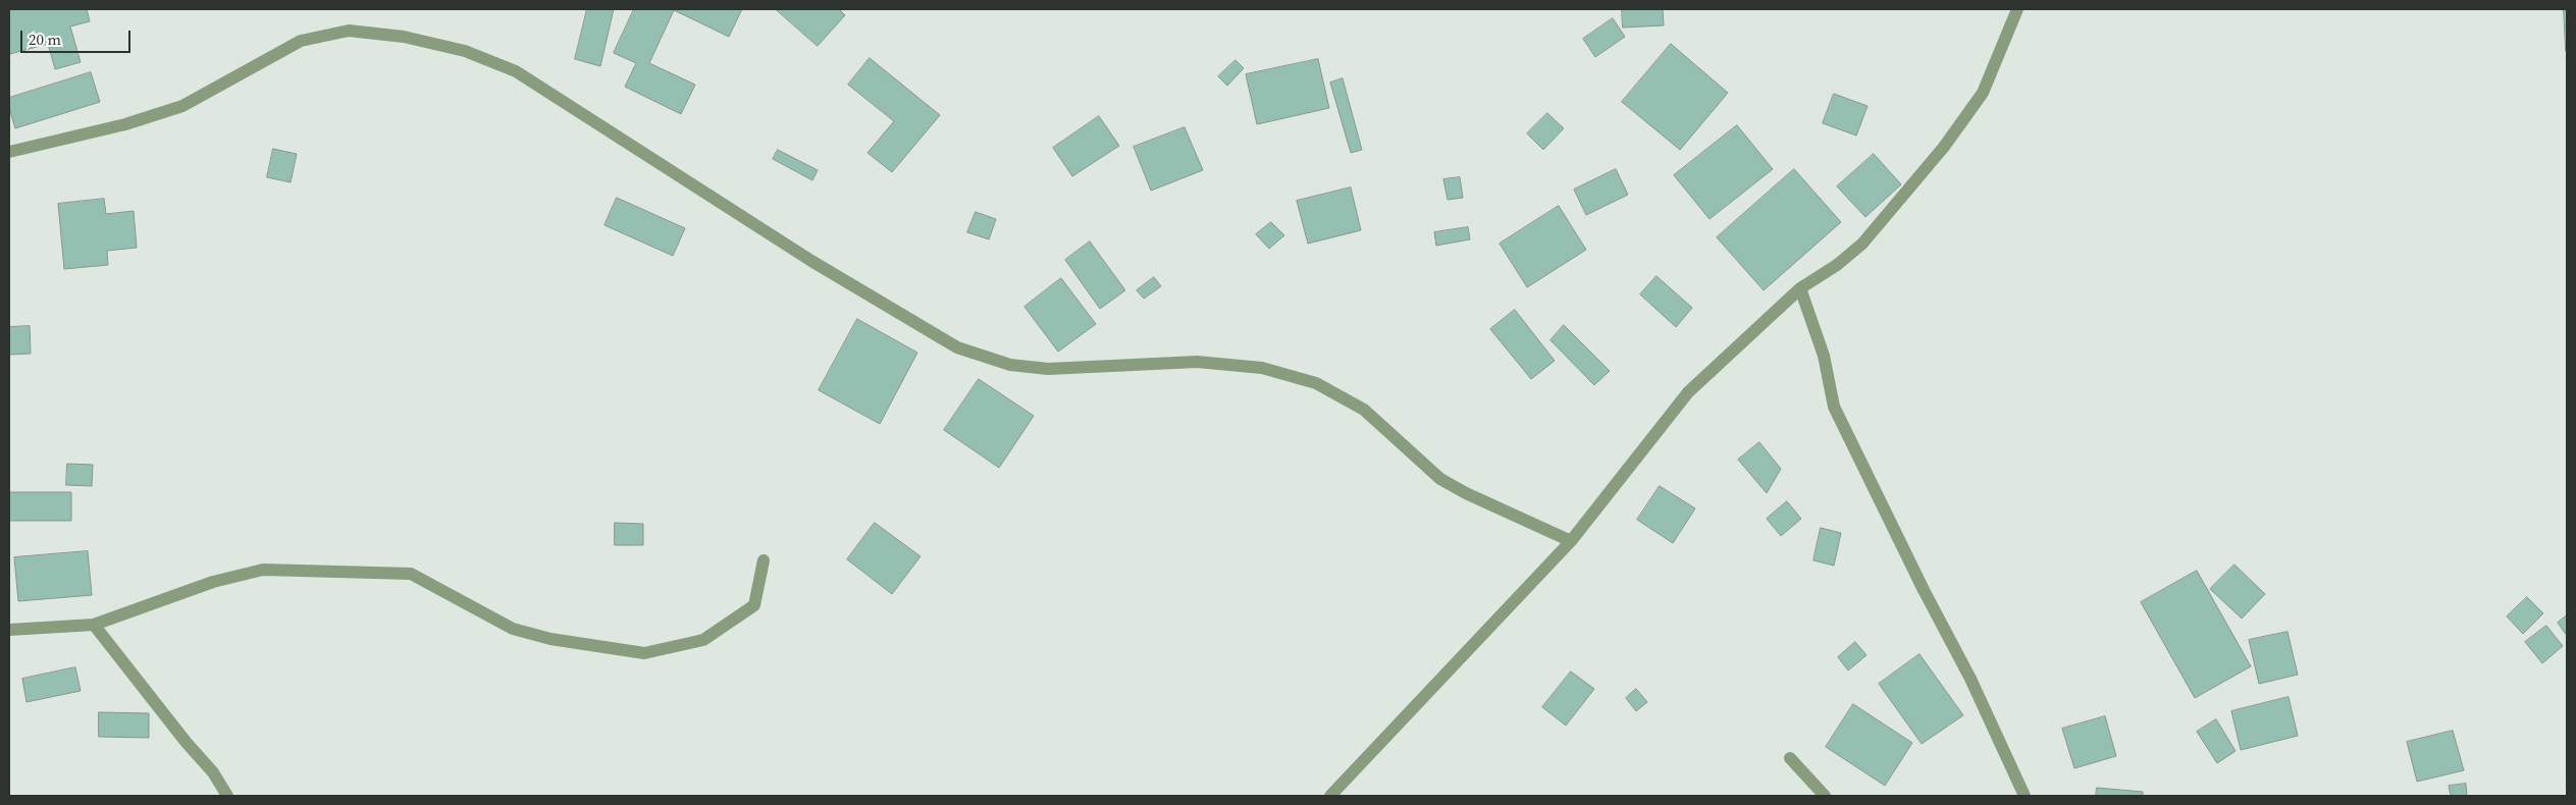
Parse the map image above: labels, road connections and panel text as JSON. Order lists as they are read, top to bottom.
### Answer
{
  "scale_bar": "20 m"
}
